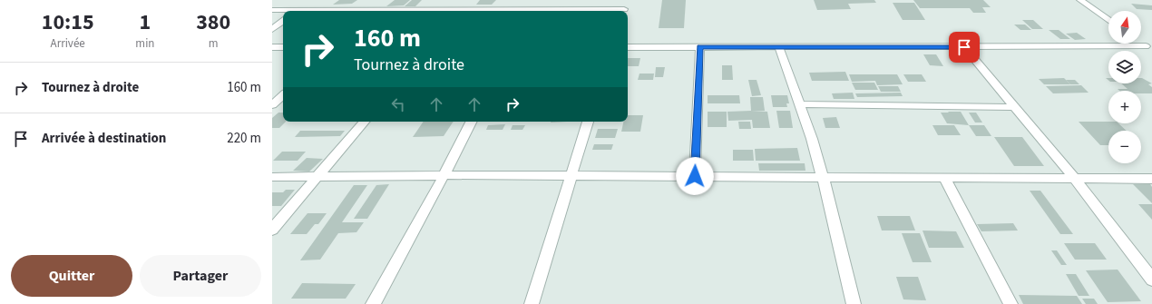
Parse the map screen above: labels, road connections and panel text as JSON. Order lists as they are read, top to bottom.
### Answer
{
  "north": "top",
  "page": {
    "eta": [
      "10:15",
      "Arrivée",
      "1",
      "min",
      "380",
      "m"
    ],
    "map_buttons": ["+", "−"],
    "turn": ["160 m", "Tournez à droite"],
    "list": [
      {
        "name": "Tournez à droite",
        "value": "160 m"
      },
      {
        "name": "Arrivée à destination",
        "value": "220 m"
      }
    ],
    "buttons": ["Quitter", "Partager"]
  }
}
